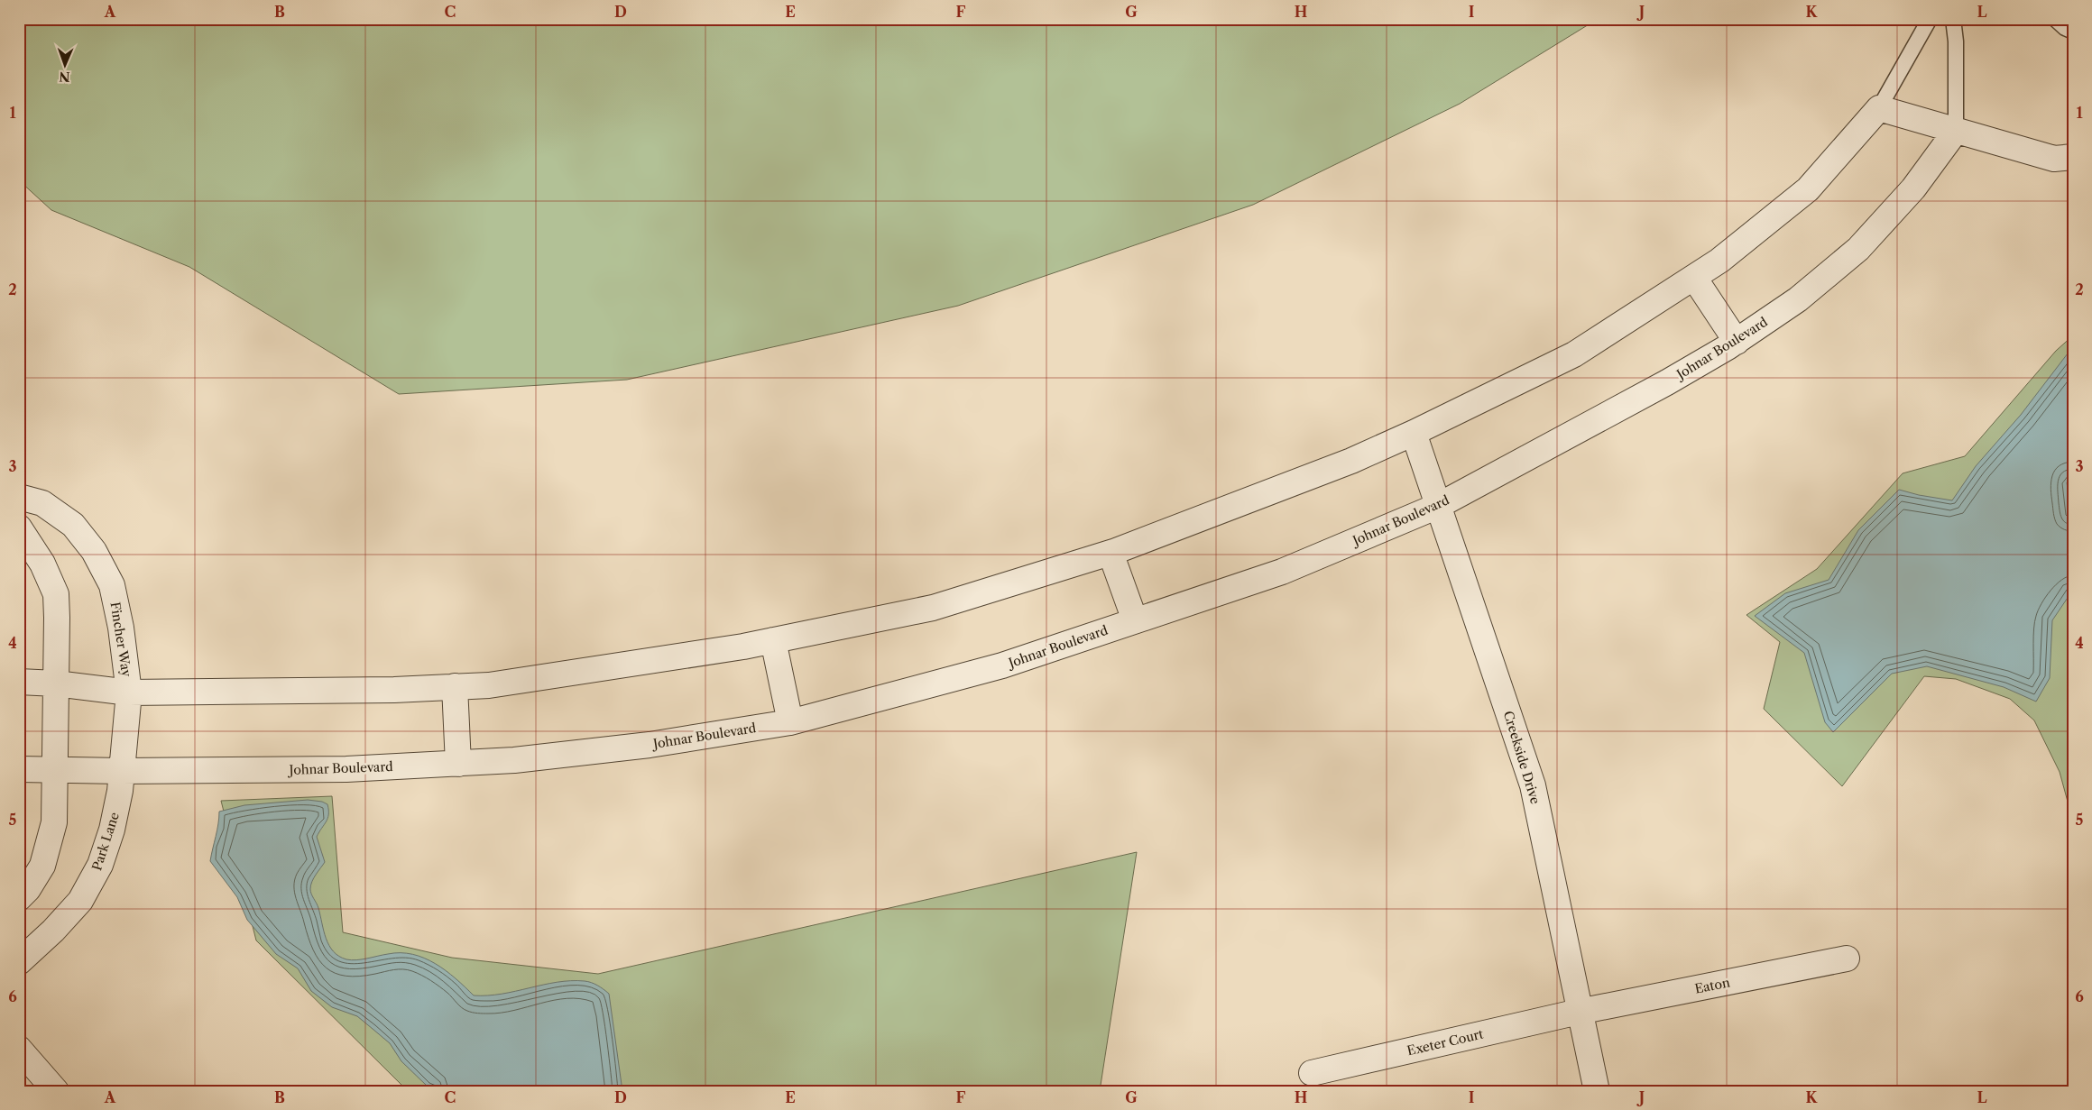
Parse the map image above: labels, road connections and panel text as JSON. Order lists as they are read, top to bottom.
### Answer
{
  "streets": {
    "street": [
      "Johnar Boulevard",
      "Fincher Way",
      "Creekside Drive",
      "Park Lane",
      "Eaton",
      "Exeter Court"
    ]
  },
  "crossings": [
    ["Johnar Boulevard", "Creekside Drive"],
    ["Johnar Boulevard", "Park Lane"],
    ["Fincher Way", "Park Lane"],
    ["Creekside Drive", "Eaton"],
    ["Creekside Drive", "Exeter Court"],
    ["Eaton", "Exeter Court"]
  ],
  "north": "bottom",
  "grid": {
    "columns": [
      "A",
      "B",
      "C",
      "D",
      "E",
      "F",
      "G",
      "H",
      "I",
      "J",
      "K",
      "L"
    ],
    "rows": [
      "1",
      "2",
      "3",
      "4",
      "5",
      "6"
    ]
  }
}
